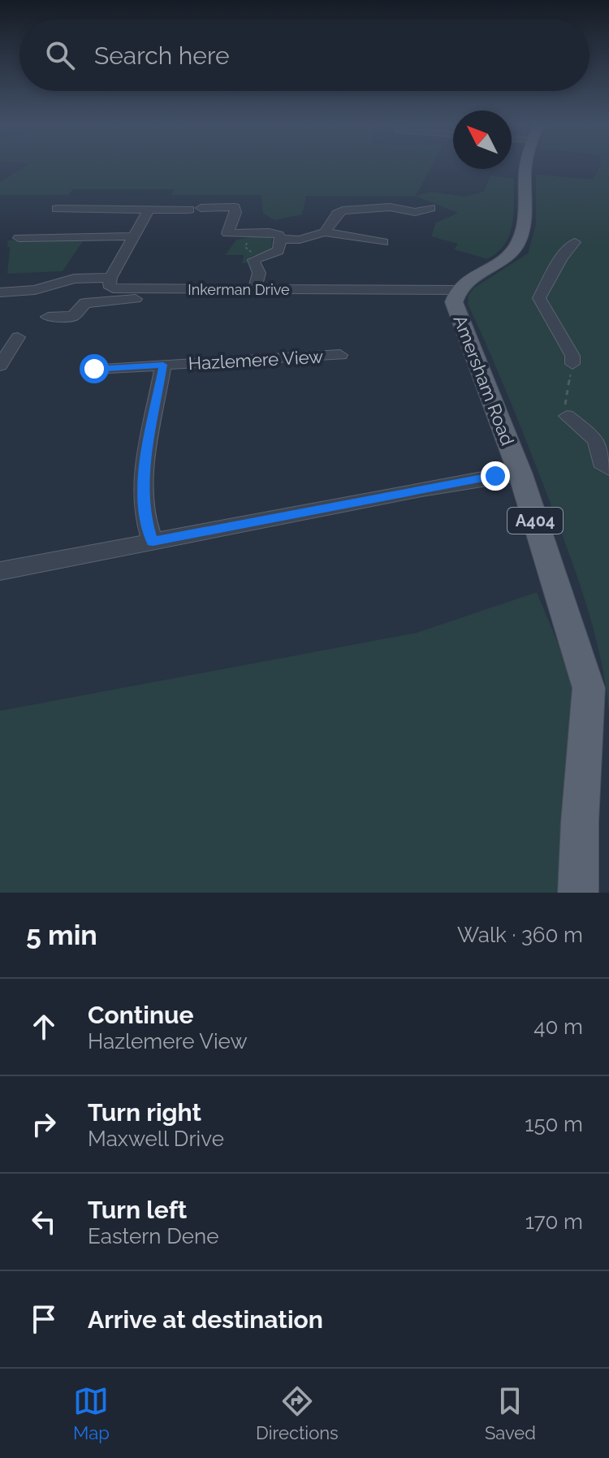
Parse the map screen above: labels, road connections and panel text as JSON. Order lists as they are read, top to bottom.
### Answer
{
  "streets": {
    "main road": ["Amersham Road", "A404"],
    "street": ["Inkerman Drive", "Hazlemere View"]
  },
  "crossings": [
    ["Inkerman Drive", "Amersham Road"]
  ],
  "north": "top left",
  "page": {
    "search": "Search here",
    "heading": ["5 min", "Walk · 360 m"],
    "list": [
      ["Continue", "Hazlemere View", "40 m"],
      ["Turn right", "Maxwell Drive", "150 m"],
      ["Turn left", "Eastern Dene", "170 m"],
      "Arrive at destination"
    ],
    "nav": ["Map", "Directions", "Saved"]
  }
}
